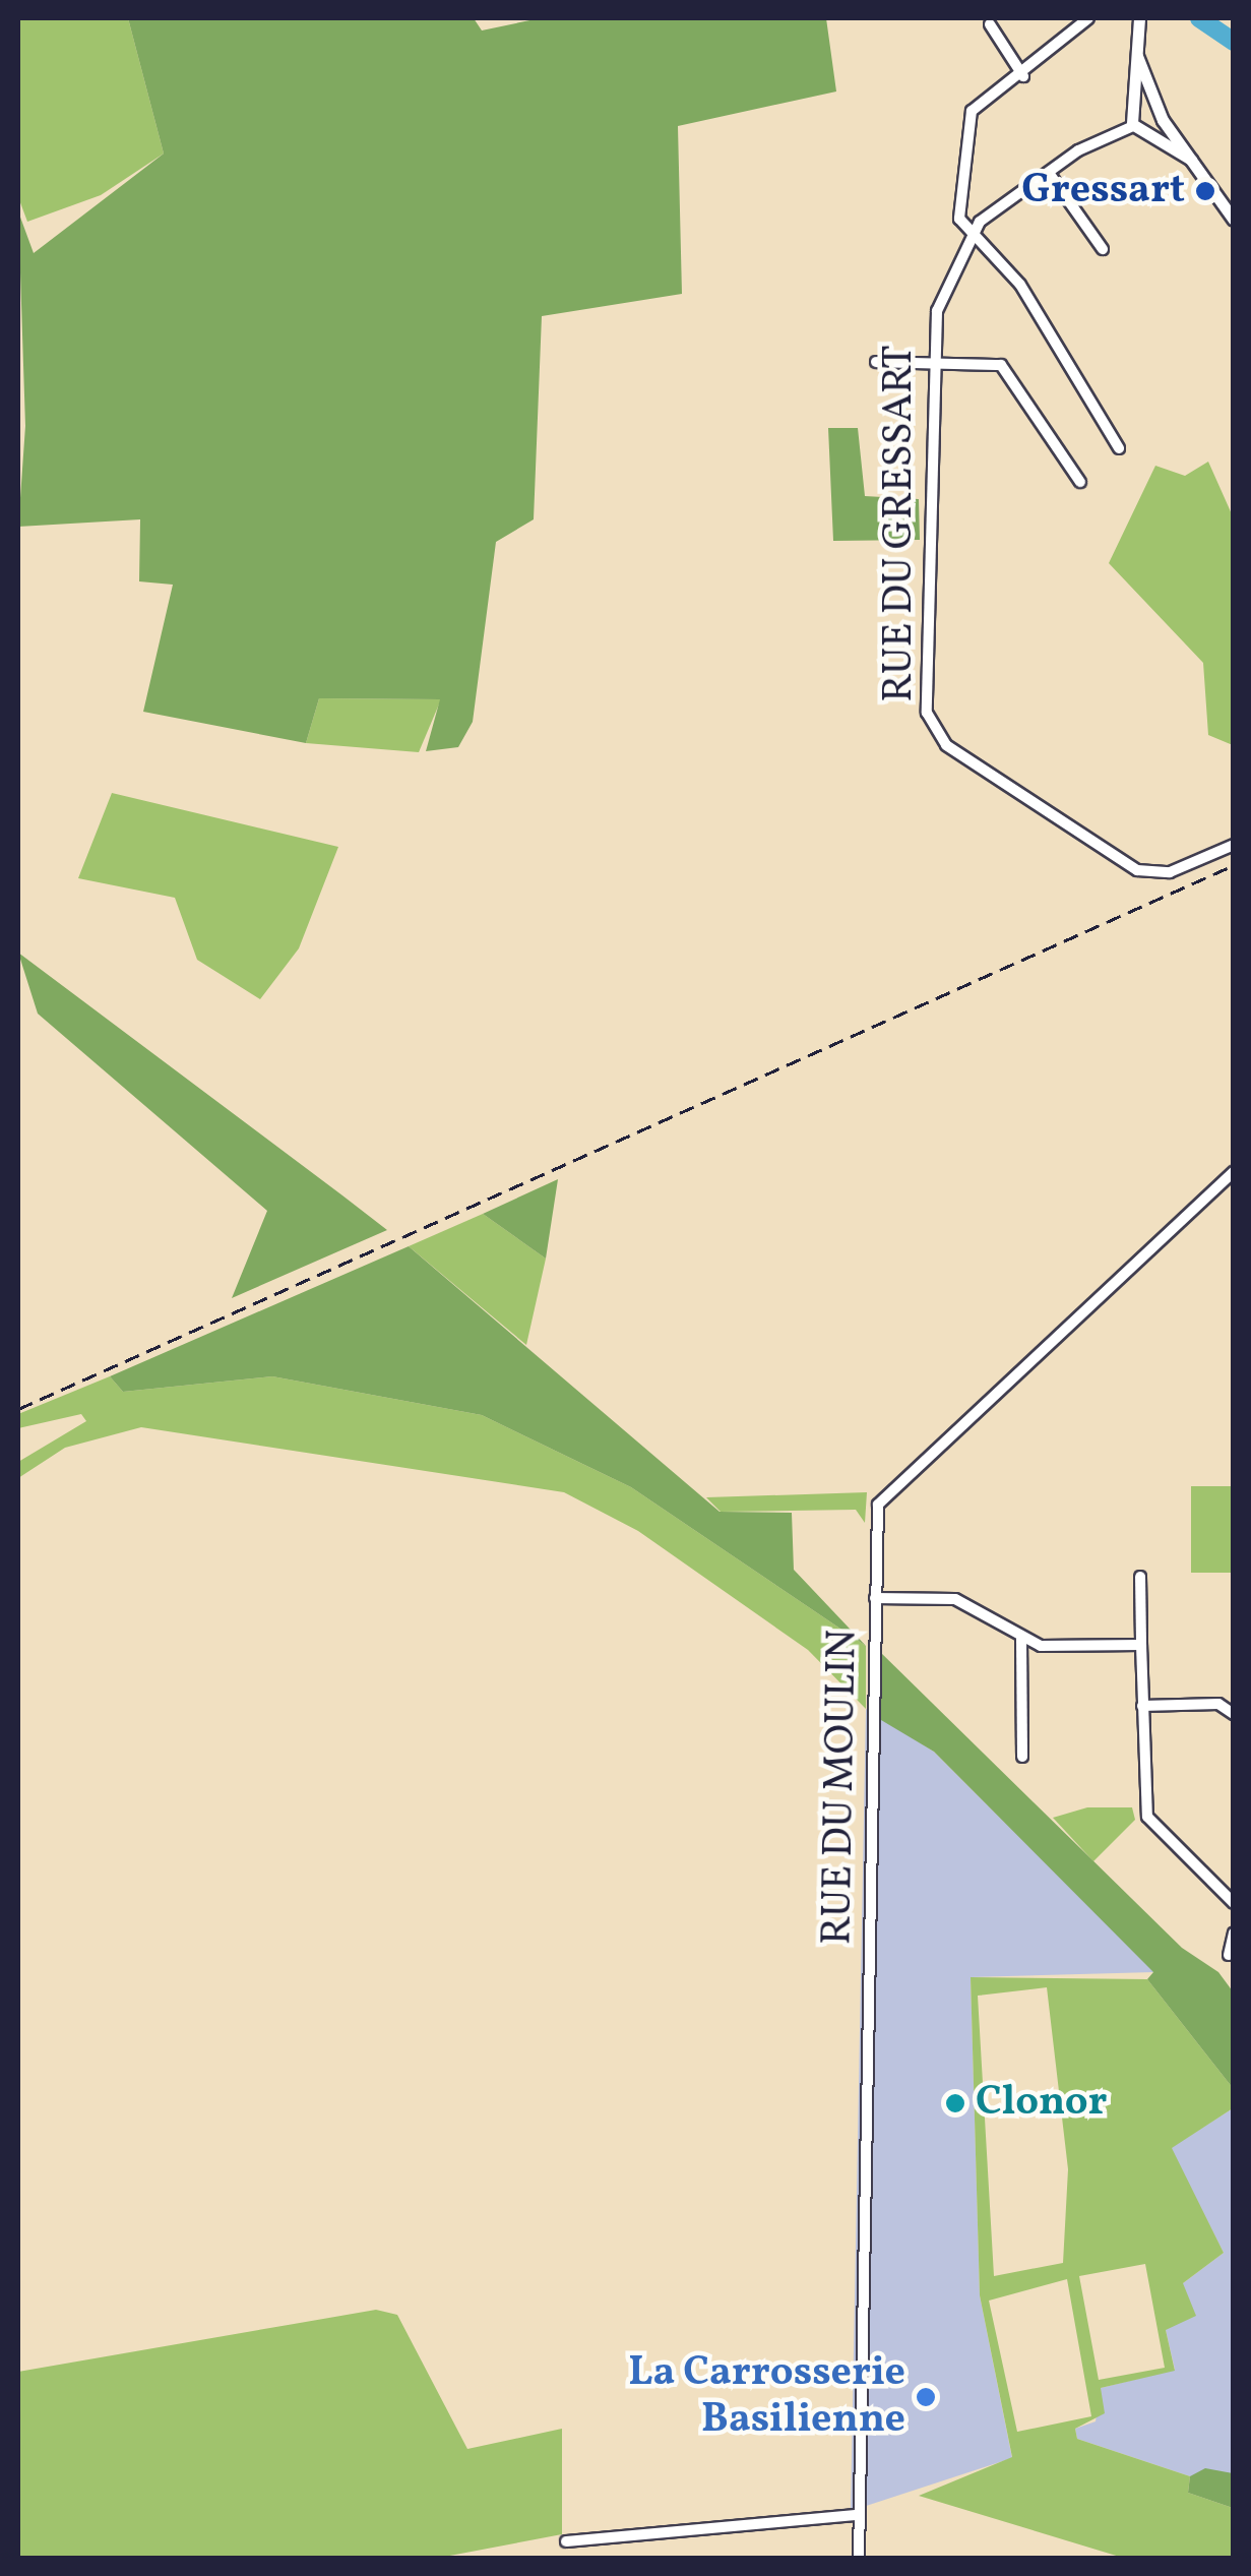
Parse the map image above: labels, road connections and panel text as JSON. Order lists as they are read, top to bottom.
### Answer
{
  "streets": {
    "street": ["RUE DU GRESSART", "RUE DU MOULIN"]
  },
  "places": ["Gressart", "Clonor", "La Carrosserie Basilienne"]
}
